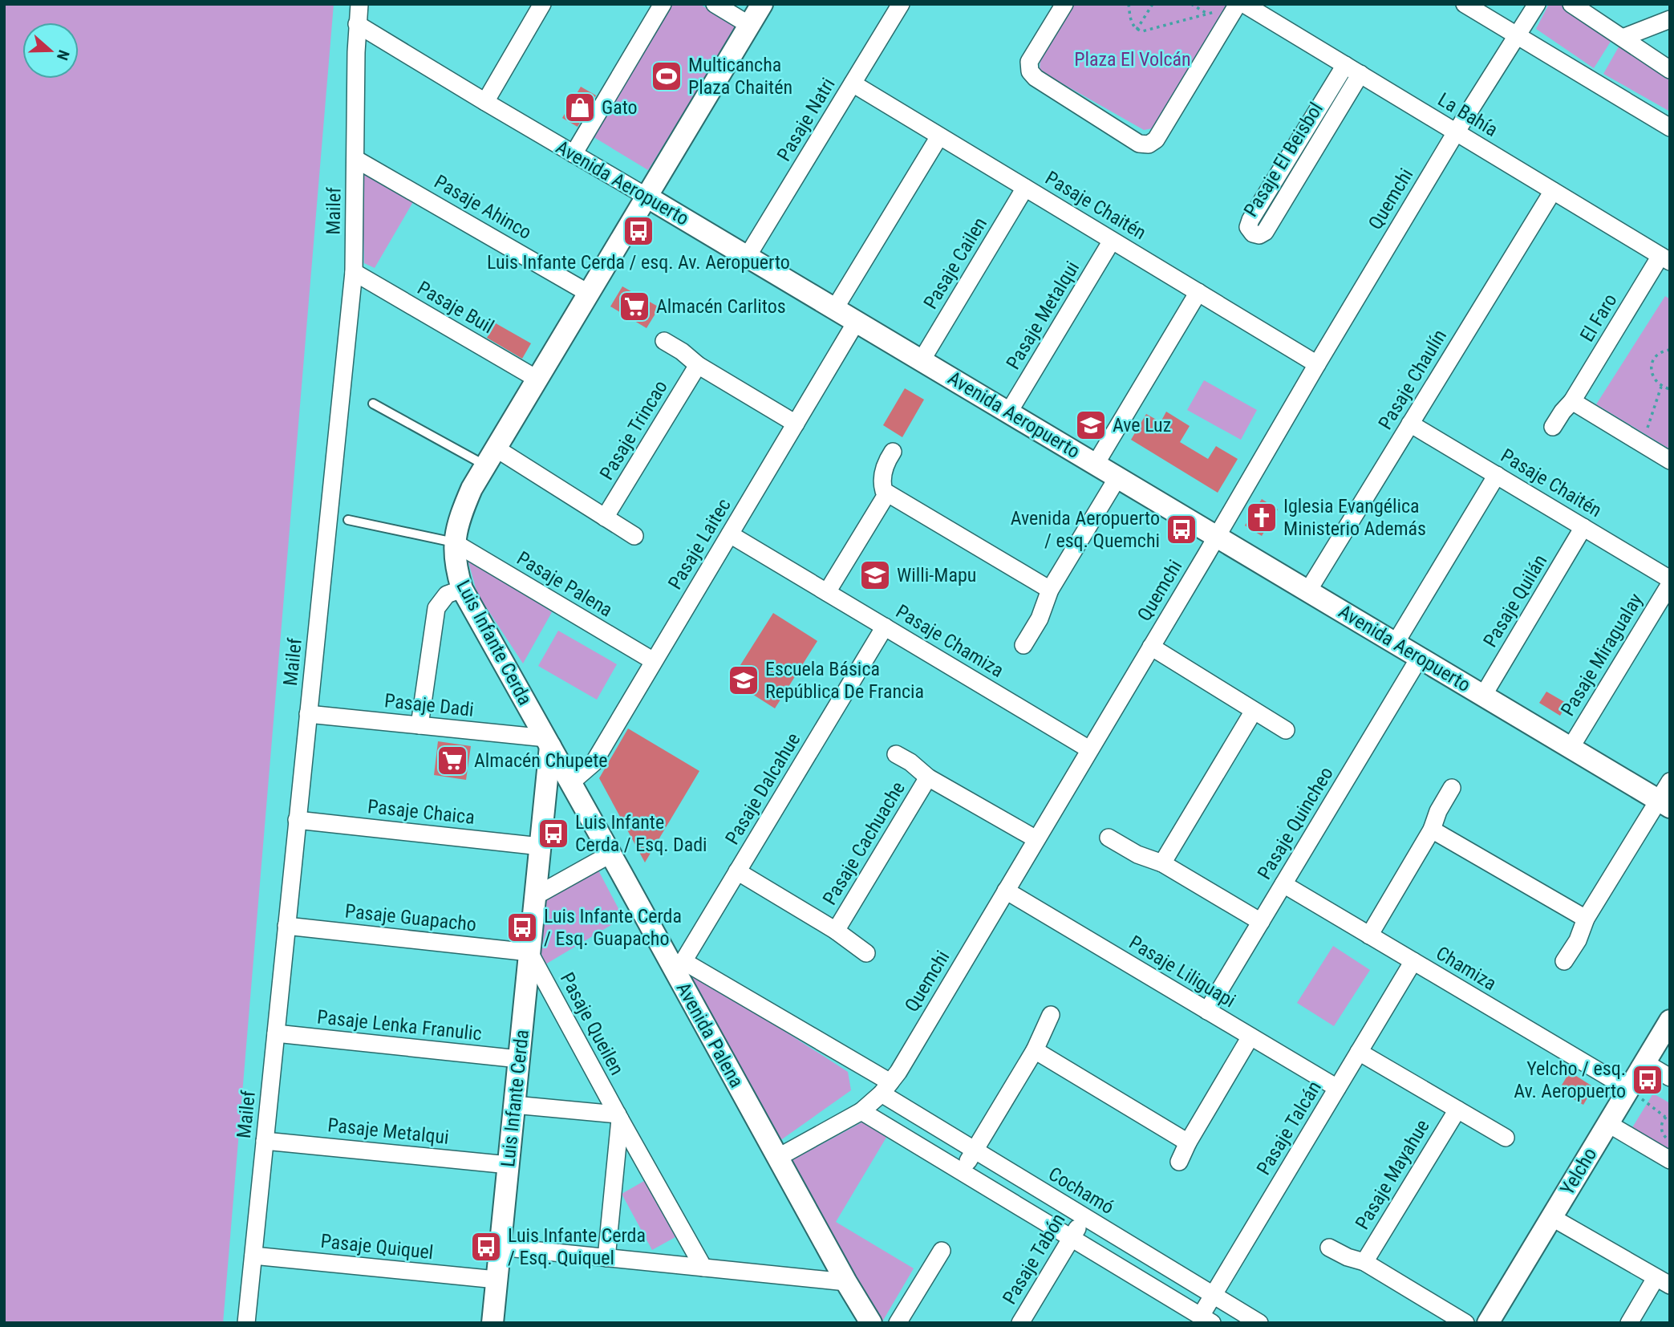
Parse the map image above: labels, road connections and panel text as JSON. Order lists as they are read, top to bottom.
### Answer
{
  "streets": {
    "street": [
      "La Bahía",
      "Pasaje Natri",
      "Pasaje El Beisbol",
      "Avenida Aeropuerto",
      "Quemchi",
      "Pasaje Chaitén",
      "Pasaje Ahinco",
      "Mailef",
      "Pasaje Cailen",
      "Pasaje Buil",
      "Pasaje Metalqui",
      "El Faro",
      "Pasaje Chaulín",
      "Pasaje Trincao",
      "Pasaje Laitec",
      "Pasaje Palena",
      "Pasaje Quilán",
      "Pasaje Chamiza",
      "Luis Infante Cerda",
      "Pasaje Miragualay",
      "Pasaje Dadi",
      "Pasaje Dalcahue",
      "Pasaje Chaica",
      "Pasaje Quincheo",
      "Pasaje Cachuache",
      "Pasaje Guapacho",
      "Chamiza",
      "Pasaje Liliguapi",
      "Pasaje Queilen",
      "Pasaje Lenka Franulic",
      "Avenida Palena",
      "Pasaje Talcán",
      "Yelcho",
      "Pasaje Mayahue",
      "Cochamó",
      "Pasaje Quiquel",
      "Pasaje Tabón"
    ]
  },
  "crossings": [
    ["La Bahía", "Pasaje El Beisbol"],
    ["La Bahía", "Quemchi"],
    ["La Bahía", "El Faro"],
    ["La Bahía", "Pasaje Chaulín"],
    ["Pasaje Natri", "Avenida Aeropuerto"],
    ["Pasaje Natri", "Pasaje Chaitén"],
    ["Avenida Aeropuerto", "Quemchi"],
    ["Avenida Aeropuerto", "Mailef"],
    ["Avenida Aeropuerto", "Pasaje Cailen"],
    ["Avenida Aeropuerto", "Pasaje Metalqui"],
    ["Avenida Aeropuerto", "Pasaje Chaulín"],
    ["Avenida Aeropuerto", "Pasaje Laitec"],
    ["Avenida Aeropuerto", "Pasaje Quilán"],
    ["Avenida Aeropuerto", "Luis Infante Cerda"],
    ["Avenida Aeropuerto", "Pasaje Miragualay"],
    ["Avenida Aeropuerto", "Pasaje Quincheo"],
    ["Quemchi", "Pasaje Chaitén"],
    ["Quemchi", "Pasaje Chamiza"],
    ["Quemchi", "Pasaje Cachuache"],
    ["Quemchi", "Pasaje Liliguapi"],
    ["Quemchi", "Avenida Palena"],
    ["Quemchi", "Cochamó"],
    ["Pasaje Chaitén", "Pasaje Cailen"],
    ["Pasaje Chaitén", "Pasaje Metalqui"],
    ["Pasaje Chaitén", "Pasaje Chaulín"],
    ["Pasaje Chaitén", "Pasaje Quilán"],
    ["Pasaje Ahinco", "Mailef"],
    ["Pasaje Ahinco", "Luis Infante Cerda"],
    ["Mailef", "Pasaje Buil"],
    ["Mailef", "Pasaje Metalqui"],
    ["Mailef", "Pasaje Dadi"],
    ["Mailef", "Pasaje Chaica"],
    ["Mailef", "Pasaje Guapacho"],
    ["Mailef", "Pasaje Lenka Franulic"],
    ["Mailef", "Pasaje Quiquel"],
    ["Pasaje Buil", "Luis Infante Cerda"],
    ["Pasaje Metalqui", "Luis Infante Cerda"],
    ["Pasaje Laitec", "Pasaje Palena"],
    ["Pasaje Laitec", "Pasaje Chamiza"],
    ["Pasaje Laitec", "Avenida Palena"],
    ["Pasaje Palena", "Luis Infante Cerda"],
    ["Pasaje Chamiza", "Pasaje Dalcahue"],
    ["Luis Infante Cerda", "Pasaje Dadi"],
    ["Luis Infante Cerda", "Pasaje Chaica"],
    ["Luis Infante Cerda", "Pasaje Guapacho"],
    ["Luis Infante Cerda", "Pasaje Queilen"],
    ["Luis Infante Cerda", "Pasaje Lenka Franulic"],
    ["Luis Infante Cerda", "Avenida Palena"],
    ["Luis Infante Cerda", "Pasaje Quiquel"],
    ["Pasaje Dadi", "Avenida Palena"],
    ["Pasaje Dalcahue", "Pasaje Cachuache"],
    ["Pasaje Dalcahue", "Avenida Palena"],
    ["Pasaje Dalcahue", "Cochamó"],
    ["Pasaje Quincheo", "Chamiza"],
    ["Pasaje Quincheo", "Pasaje Liliguapi"],
    ["Pasaje Guapacho", "Pasaje Queilen"],
    ["Chamiza", "Pasaje Talcán"],
    ["Chamiza", "Yelcho"],
    ["Pasaje Liliguapi", "Pasaje Talcán"],
    ["Avenida Palena", "Cochamó"],
    ["Pasaje Talcán", "Pasaje Mayahue"],
    ["Pasaje Talcán", "Cochamó"],
    ["Cochamó", "Pasaje Tabón"]
  ],
  "parks": ["Plaza El Volcán"],
  "places": {
    "sports": ["Multicancha Plaza Chaitén"],
    "shop": ["Gato"],
    "bus stop": [
      "Luis Infante Cerda / esq. Av. Aeropuerto",
      "Avenida Aeropuerto / esq. Quemchi",
      "Luis Infante Cerda / Esq. Dadi",
      "Luis Infante Cerda / Esq. Guapacho",
      "Yelcho / esq. Av. Aeropuerto",
      "Luis Infante Cerda / Esq. Quiquel"
    ],
    "supermarket": ["Almacén Carlitos", "Almacén Chupete"],
    "school or university": ["Ave Luz", "Willi-Mapu", "Escuela Básica República De Francia"],
    "church": ["Iglesia Evangélica Ministerio Además"]
  },
  "north": "right"
}
